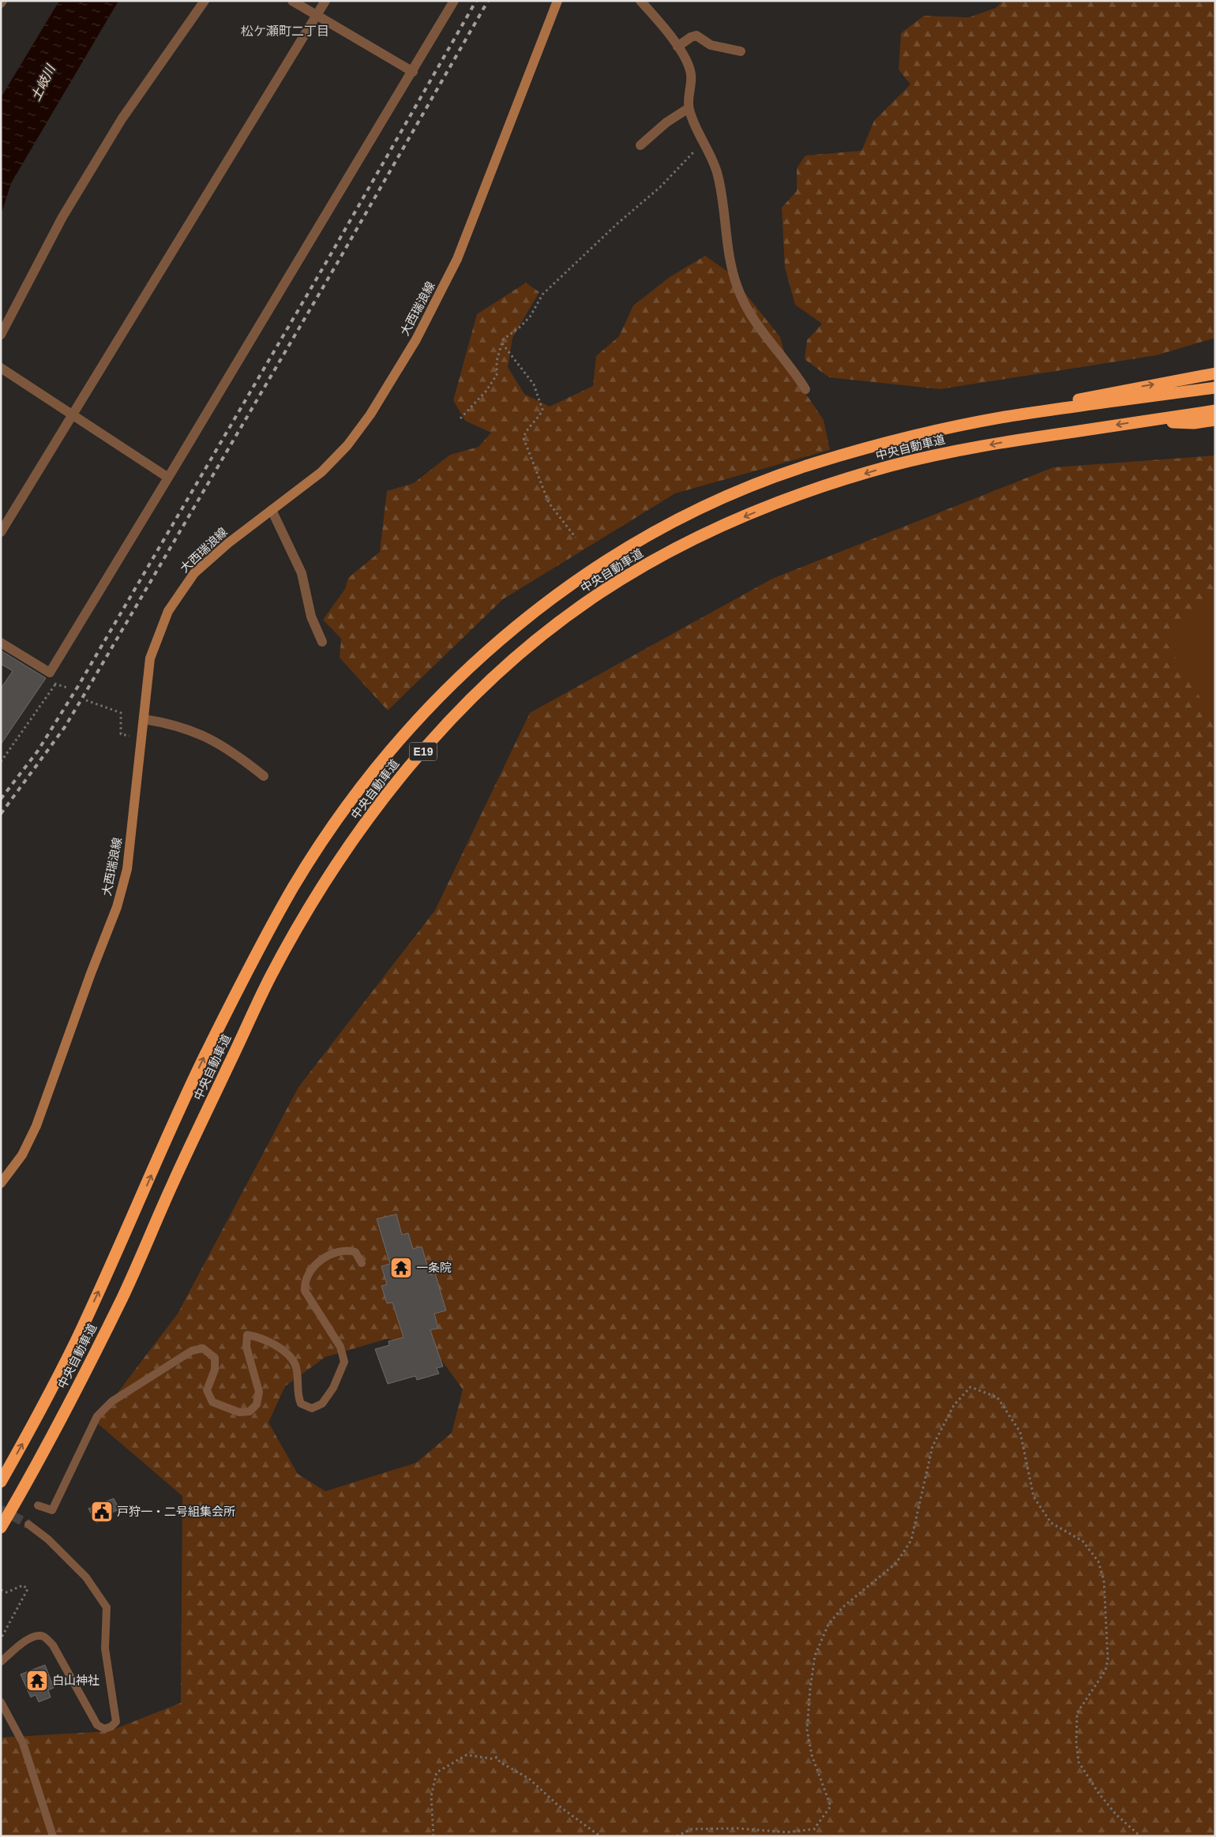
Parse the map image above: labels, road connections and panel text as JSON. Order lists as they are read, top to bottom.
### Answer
{
  "streets": {
    "highway": ["中央自動車道", "E19"],
    "main road": ["大西瑞浪線"]
  },
  "districts": ["松ケ瀬町二丁目"],
  "water": ["土岐川"],
  "places": {
    "temple": ["一条院", "白山神社"],
    "public building": ["戸狩一・二号組集会所"]
  }
}
